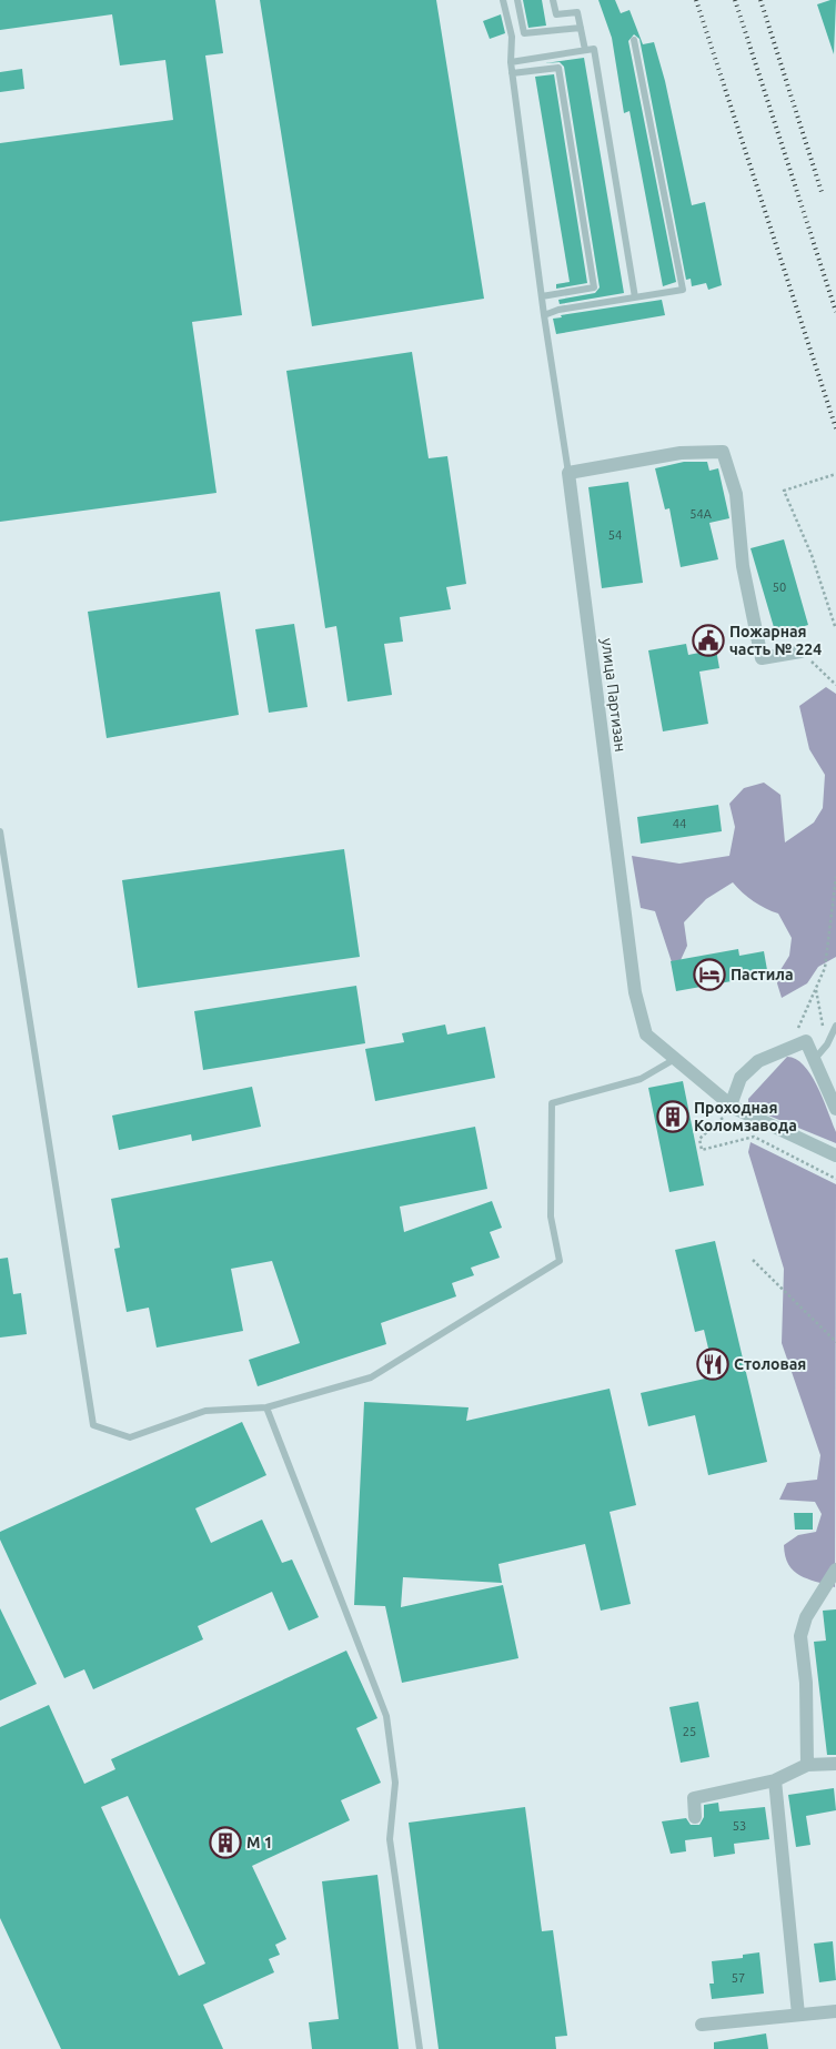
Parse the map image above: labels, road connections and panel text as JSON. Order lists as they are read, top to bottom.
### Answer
{
  "streets": {
    "street": ["улица Партизан"]
  },
  "places": {
    "public building": ["Пожарная часть № 224"],
    "hotel": ["Пастила"],
    "building": ["Проходная Коломзавода", "M 1"],
    "restaurant": ["Столовая"]
  },
  "house_numbers": [
    "54А",
    "54",
    "50",
    "44",
    "25",
    "53",
    "57"
  ]
}
